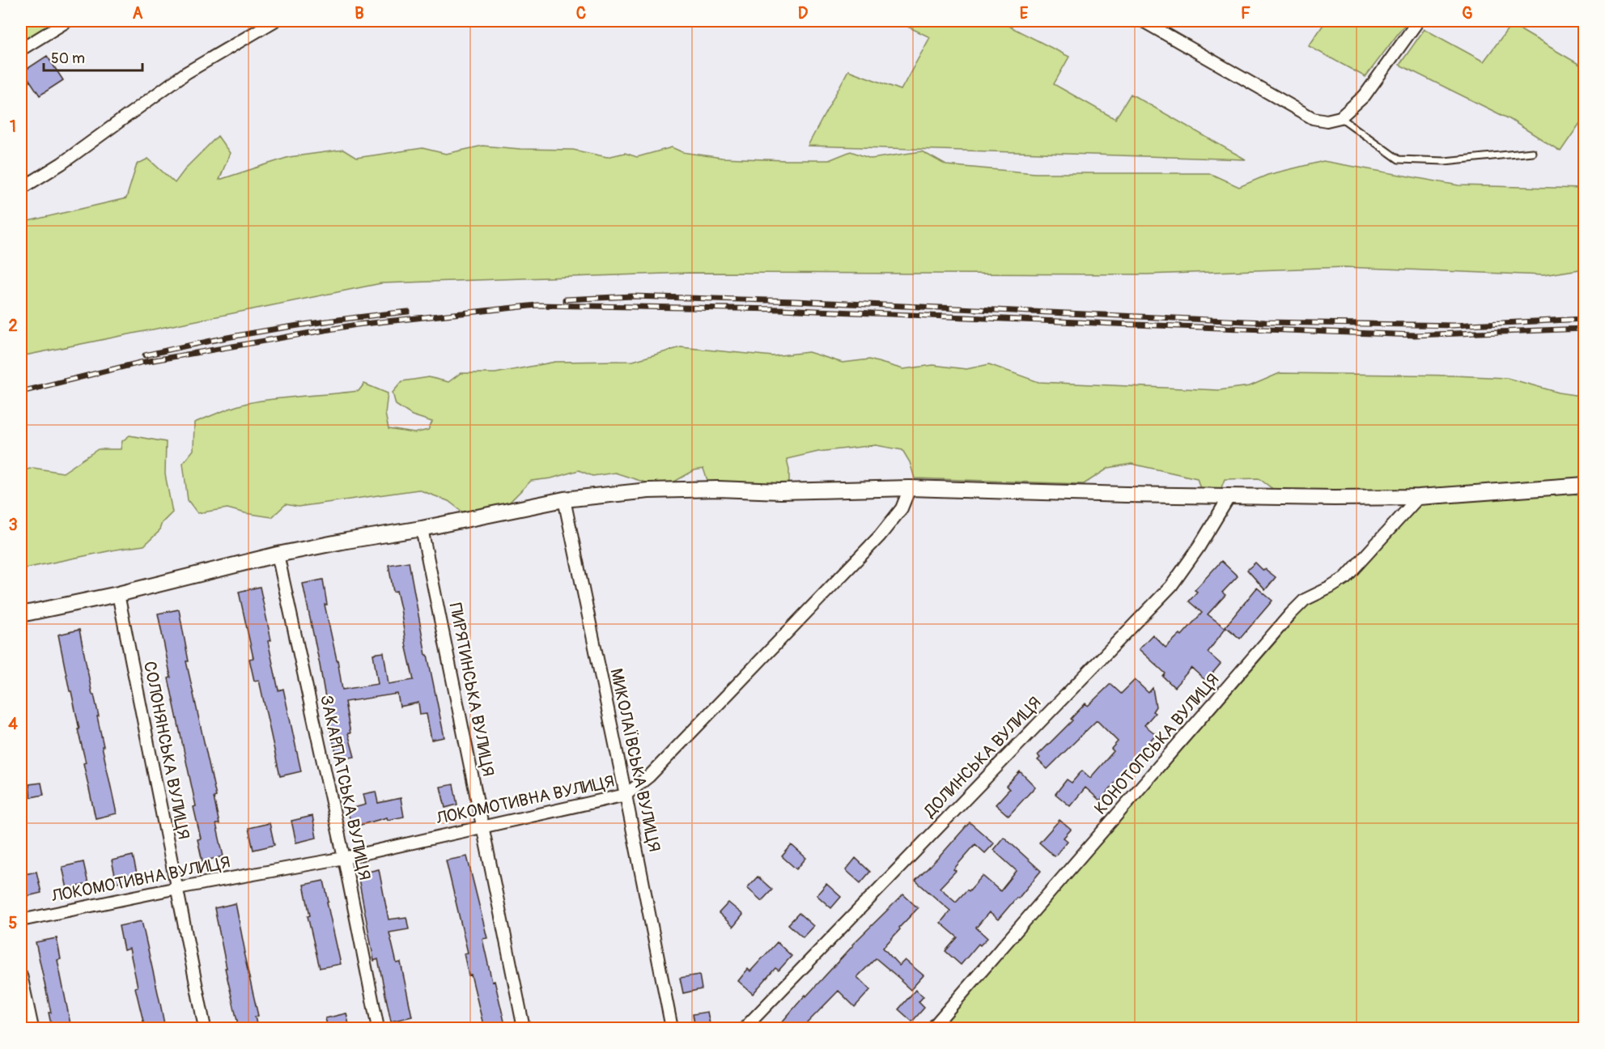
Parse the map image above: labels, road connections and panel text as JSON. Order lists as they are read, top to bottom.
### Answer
{
  "streets": {
    "street": [
      "ПИРЯТИНСЬКА ВУЛИЦЯ",
      "КОНОТОПСЬКА ВУЛИЦЯ",
      "СОЛОНЯНСЬКА ВУЛИЦЯ",
      "ДОЛИНСЬКА ВУЛИЦЯ",
      "МИКОЛАЇВСЬКА ВУЛИЦЯ",
      "ЗАКАРПАТСЬКА ВУЛИЦЯ",
      "ЛОКОМОТИВНА ВУЛИЦЯ"
    ]
  },
  "crossings": [
    ["ПИРЯТИНСЬКА ВУЛИЦЯ", "ЛОКОМОТИВНА ВУЛИЦЯ"],
    ["СОЛОНЯНСЬКА ВУЛИЦЯ", "ЛОКОМОТИВНА ВУЛИЦЯ"],
    ["МИКОЛАЇВСЬКА ВУЛИЦЯ", "ЛОКОМОТИВНА ВУЛИЦЯ"],
    ["ЗАКАРПАТСЬКА ВУЛИЦЯ", "ЛОКОМОТИВНА ВУЛИЦЯ"]
  ],
  "scale_bar": "50 m",
  "grid": {
    "columns": [
      "A",
      "B",
      "C",
      "D",
      "E",
      "F",
      "G"
    ],
    "rows": [
      "1",
      "2",
      "3",
      "4",
      "5"
    ]
  }
}
